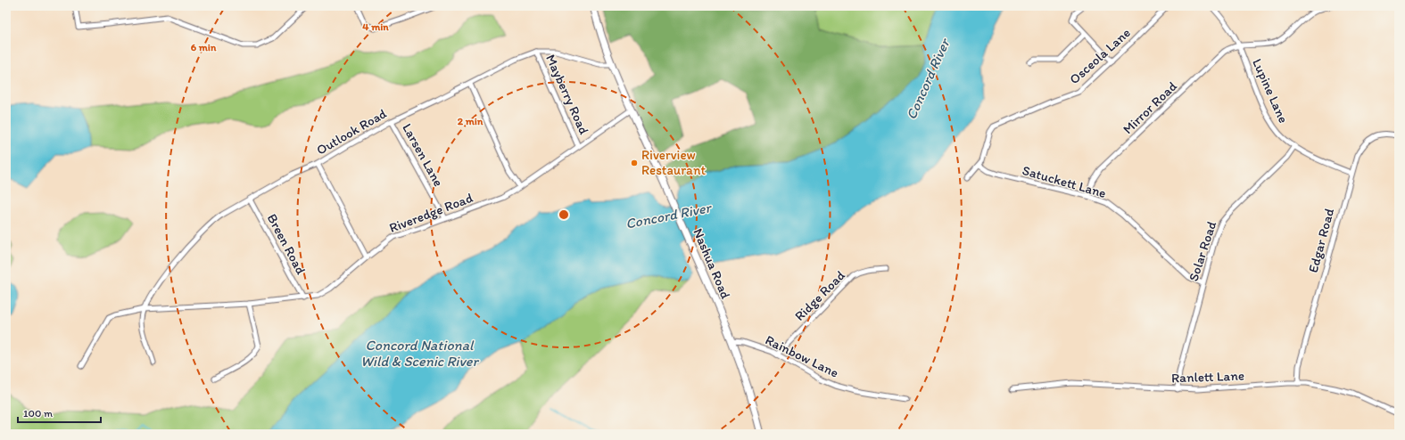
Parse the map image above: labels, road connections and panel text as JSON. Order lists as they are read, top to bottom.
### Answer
{
  "streets": {
    "main road": ["Nashua Road"],
    "street": [
      "Osceola Lane",
      "Lupine Lane",
      "Mayberry Road",
      "Mirror Road",
      "Outlook Road",
      "Larsen Lane",
      "Satuckett Lane",
      "Riveredge Road",
      "Edgar Road",
      "Breen Road",
      "Solar Road",
      "Ridge Road",
      "Rainbow Lane",
      "Ranlett Lane"
    ]
  },
  "crossings": [
    ["Osceola Lane", "Satuckett Lane"],
    ["Lupine Lane", "Mirror Road"],
    ["Lupine Lane", "Edgar Road"],
    ["Lupine Lane", "Solar Road"],
    ["Mayberry Road", "Outlook Road"],
    ["Mayberry Road", "Riveredge Road"],
    ["Mirror Road", "Satuckett Lane"],
    ["Outlook Road", "Larsen Lane"],
    ["Outlook Road", "Riveredge Road"],
    ["Outlook Road", "Breen Road"],
    ["Outlook Road", "Nashua Road"],
    ["Larsen Lane", "Riveredge Road"],
    ["Satuckett Lane", "Solar Road"],
    ["Riveredge Road", "Breen Road"],
    ["Riveredge Road", "Nashua Road"],
    ["Edgar Road", "Ranlett Lane"],
    ["Solar Road", "Ranlett Lane"],
    ["Nashua Road", "Rainbow Lane"],
    ["Ridge Road", "Rainbow Lane"]
  ],
  "water": ["Concord River", "Concord National Wild & Scenic River"],
  "places": ["Riverview Restaurant"],
  "scale_bar": "100 m",
  "rings": ["4 min", "6 min", "2 min"]
}
